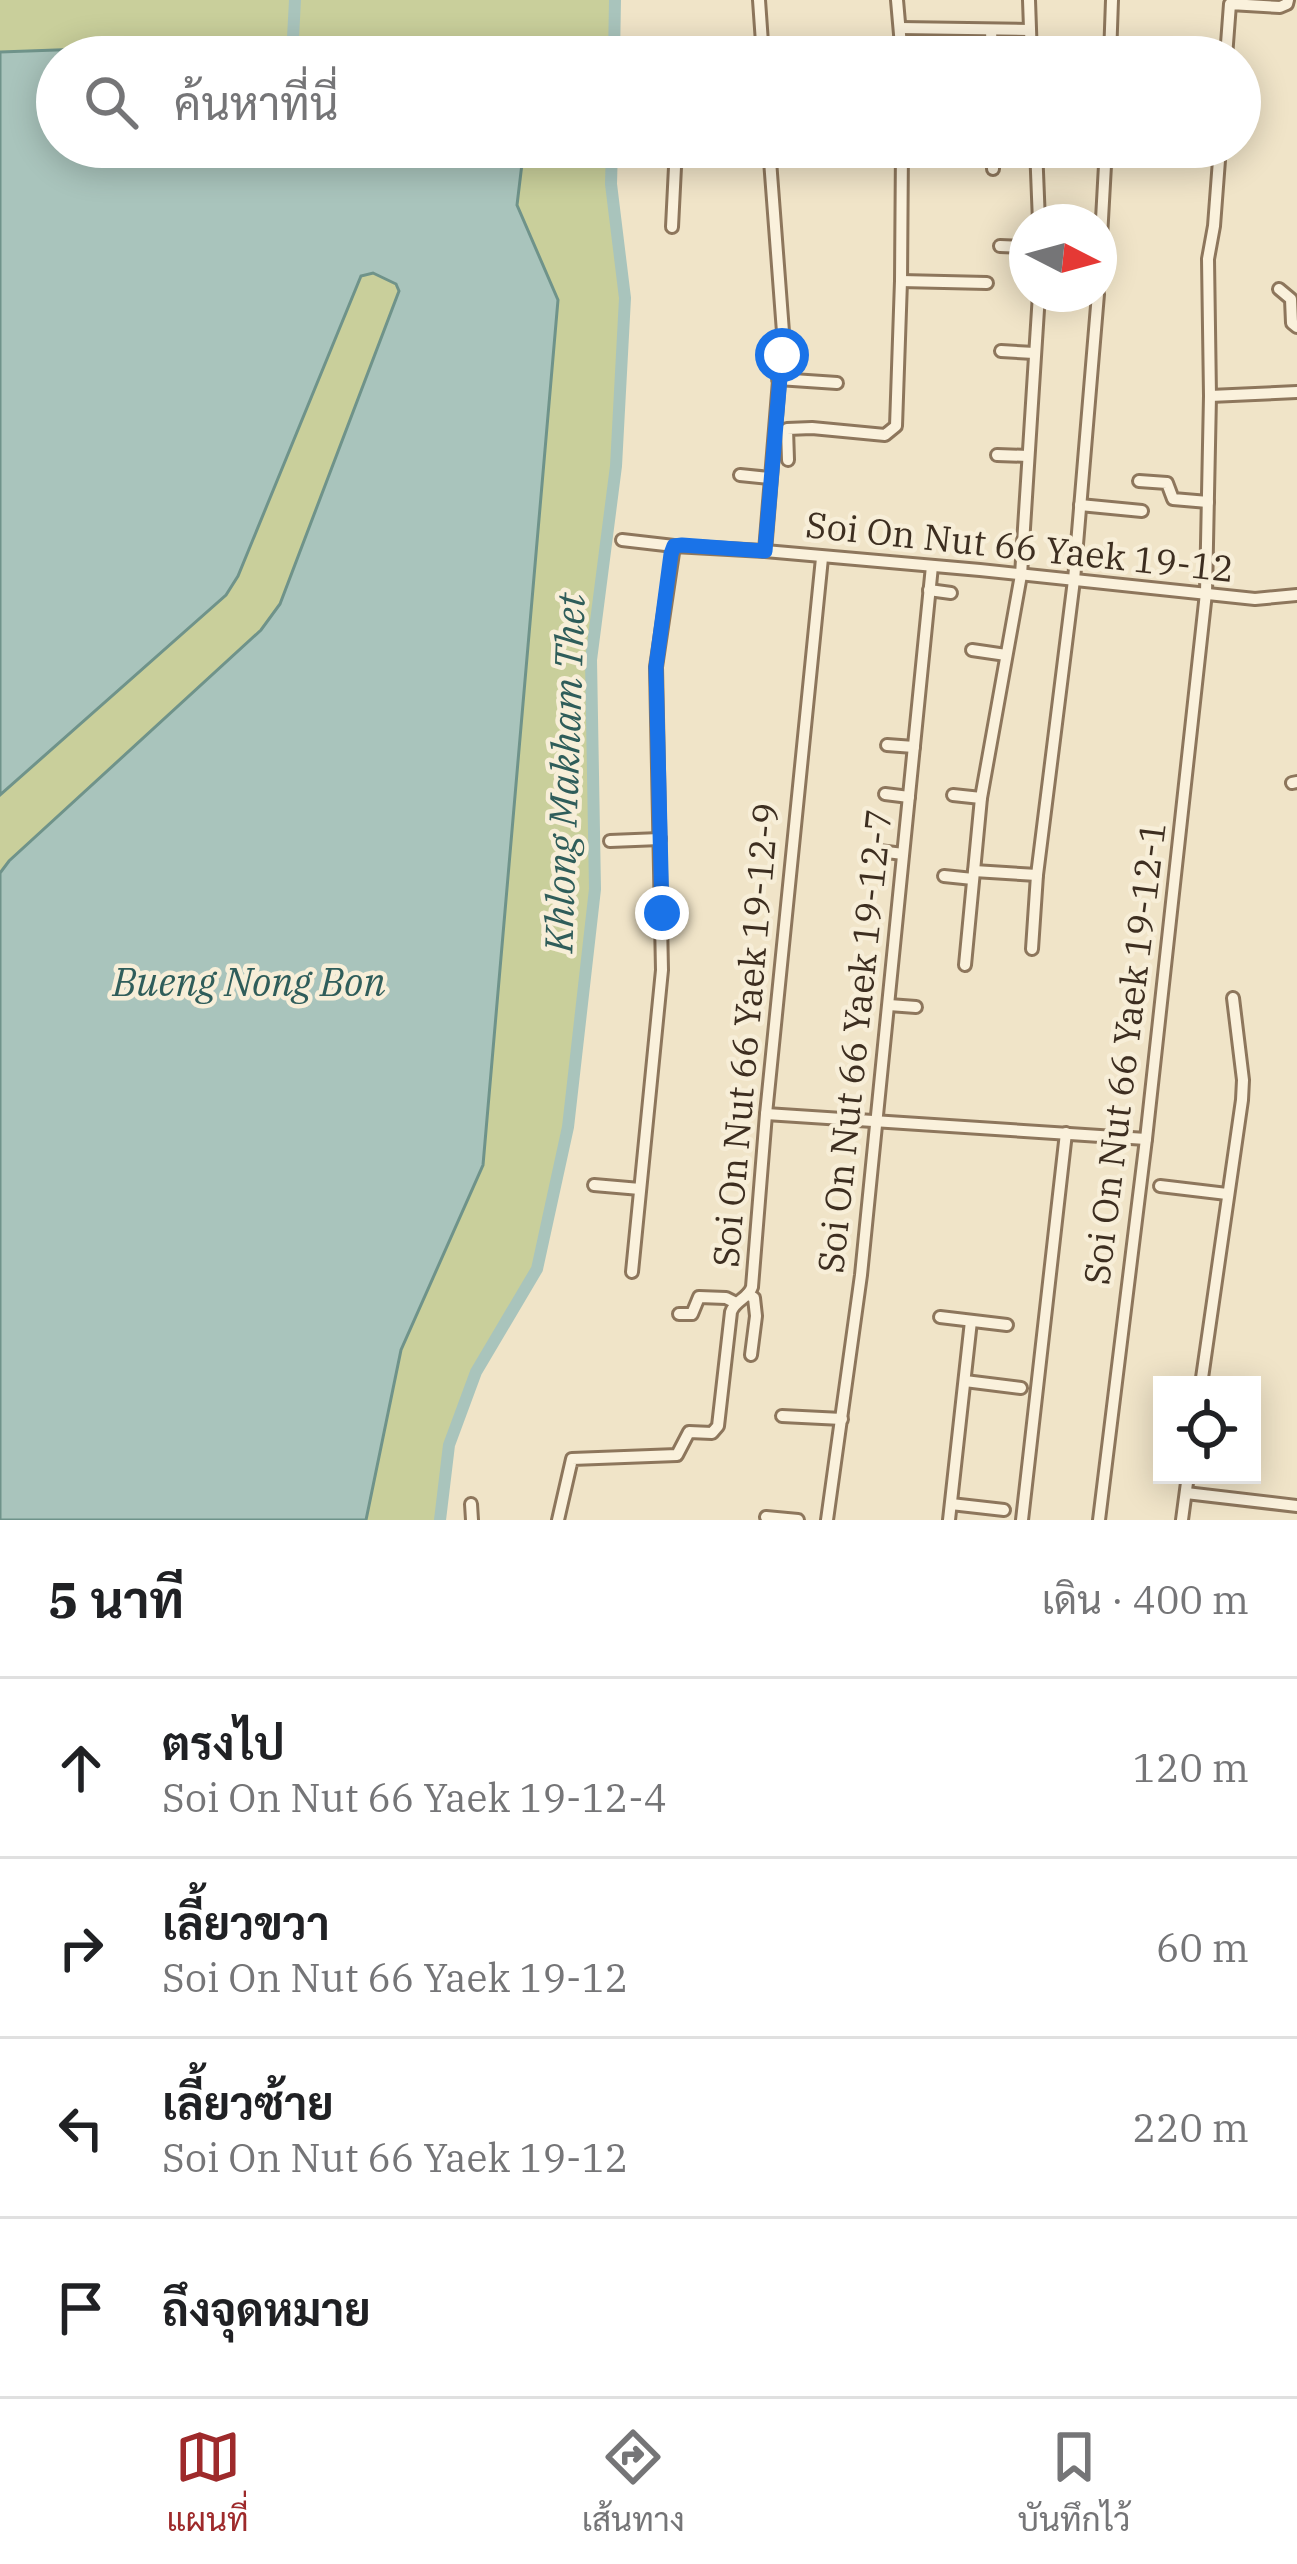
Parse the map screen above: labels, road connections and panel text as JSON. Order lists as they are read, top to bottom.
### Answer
{
  "streets": {
    "street": [
      "Soi On Nut 66 Yaek 19-12",
      "Soi On Nut 66 Yaek 19-12-9",
      "Soi On Nut 66 Yaek 19-12-7",
      "Soi On Nut 66 Yaek 19-12-1"
    ]
  },
  "crossings": [
    ["Soi On Nut 66 Yaek 19-12", "Soi On Nut 66 Yaek 19-12-9"],
    ["Soi On Nut 66 Yaek 19-12", "Soi On Nut 66 Yaek 19-12-7"],
    ["Soi On Nut 66 Yaek 19-12", "Soi On Nut 66 Yaek 19-12-1"]
  ],
  "water": ["Khlong Makham Thet", "Bueng Nong Bon"],
  "north": "right",
  "page": {
    "search": "ค้นหาที่นี่",
    "heading": ["5 นาที", "เดิน · 400 m"],
    "list": [
      ["ตรงไป", "Soi On Nut 66 Yaek 19-12-4", "120 m"],
      ["เลี้ยวขวา", "Soi On Nut 66 Yaek 19-12", "60 m"],
      ["เลี้ยวซ้าย", "Soi On Nut 66 Yaek 19-12", "220 m"],
      "ถึงจุดหมาย"
    ],
    "nav": ["แผนที่", "เส้นทาง", "บันทึกไว้"]
  }
}
